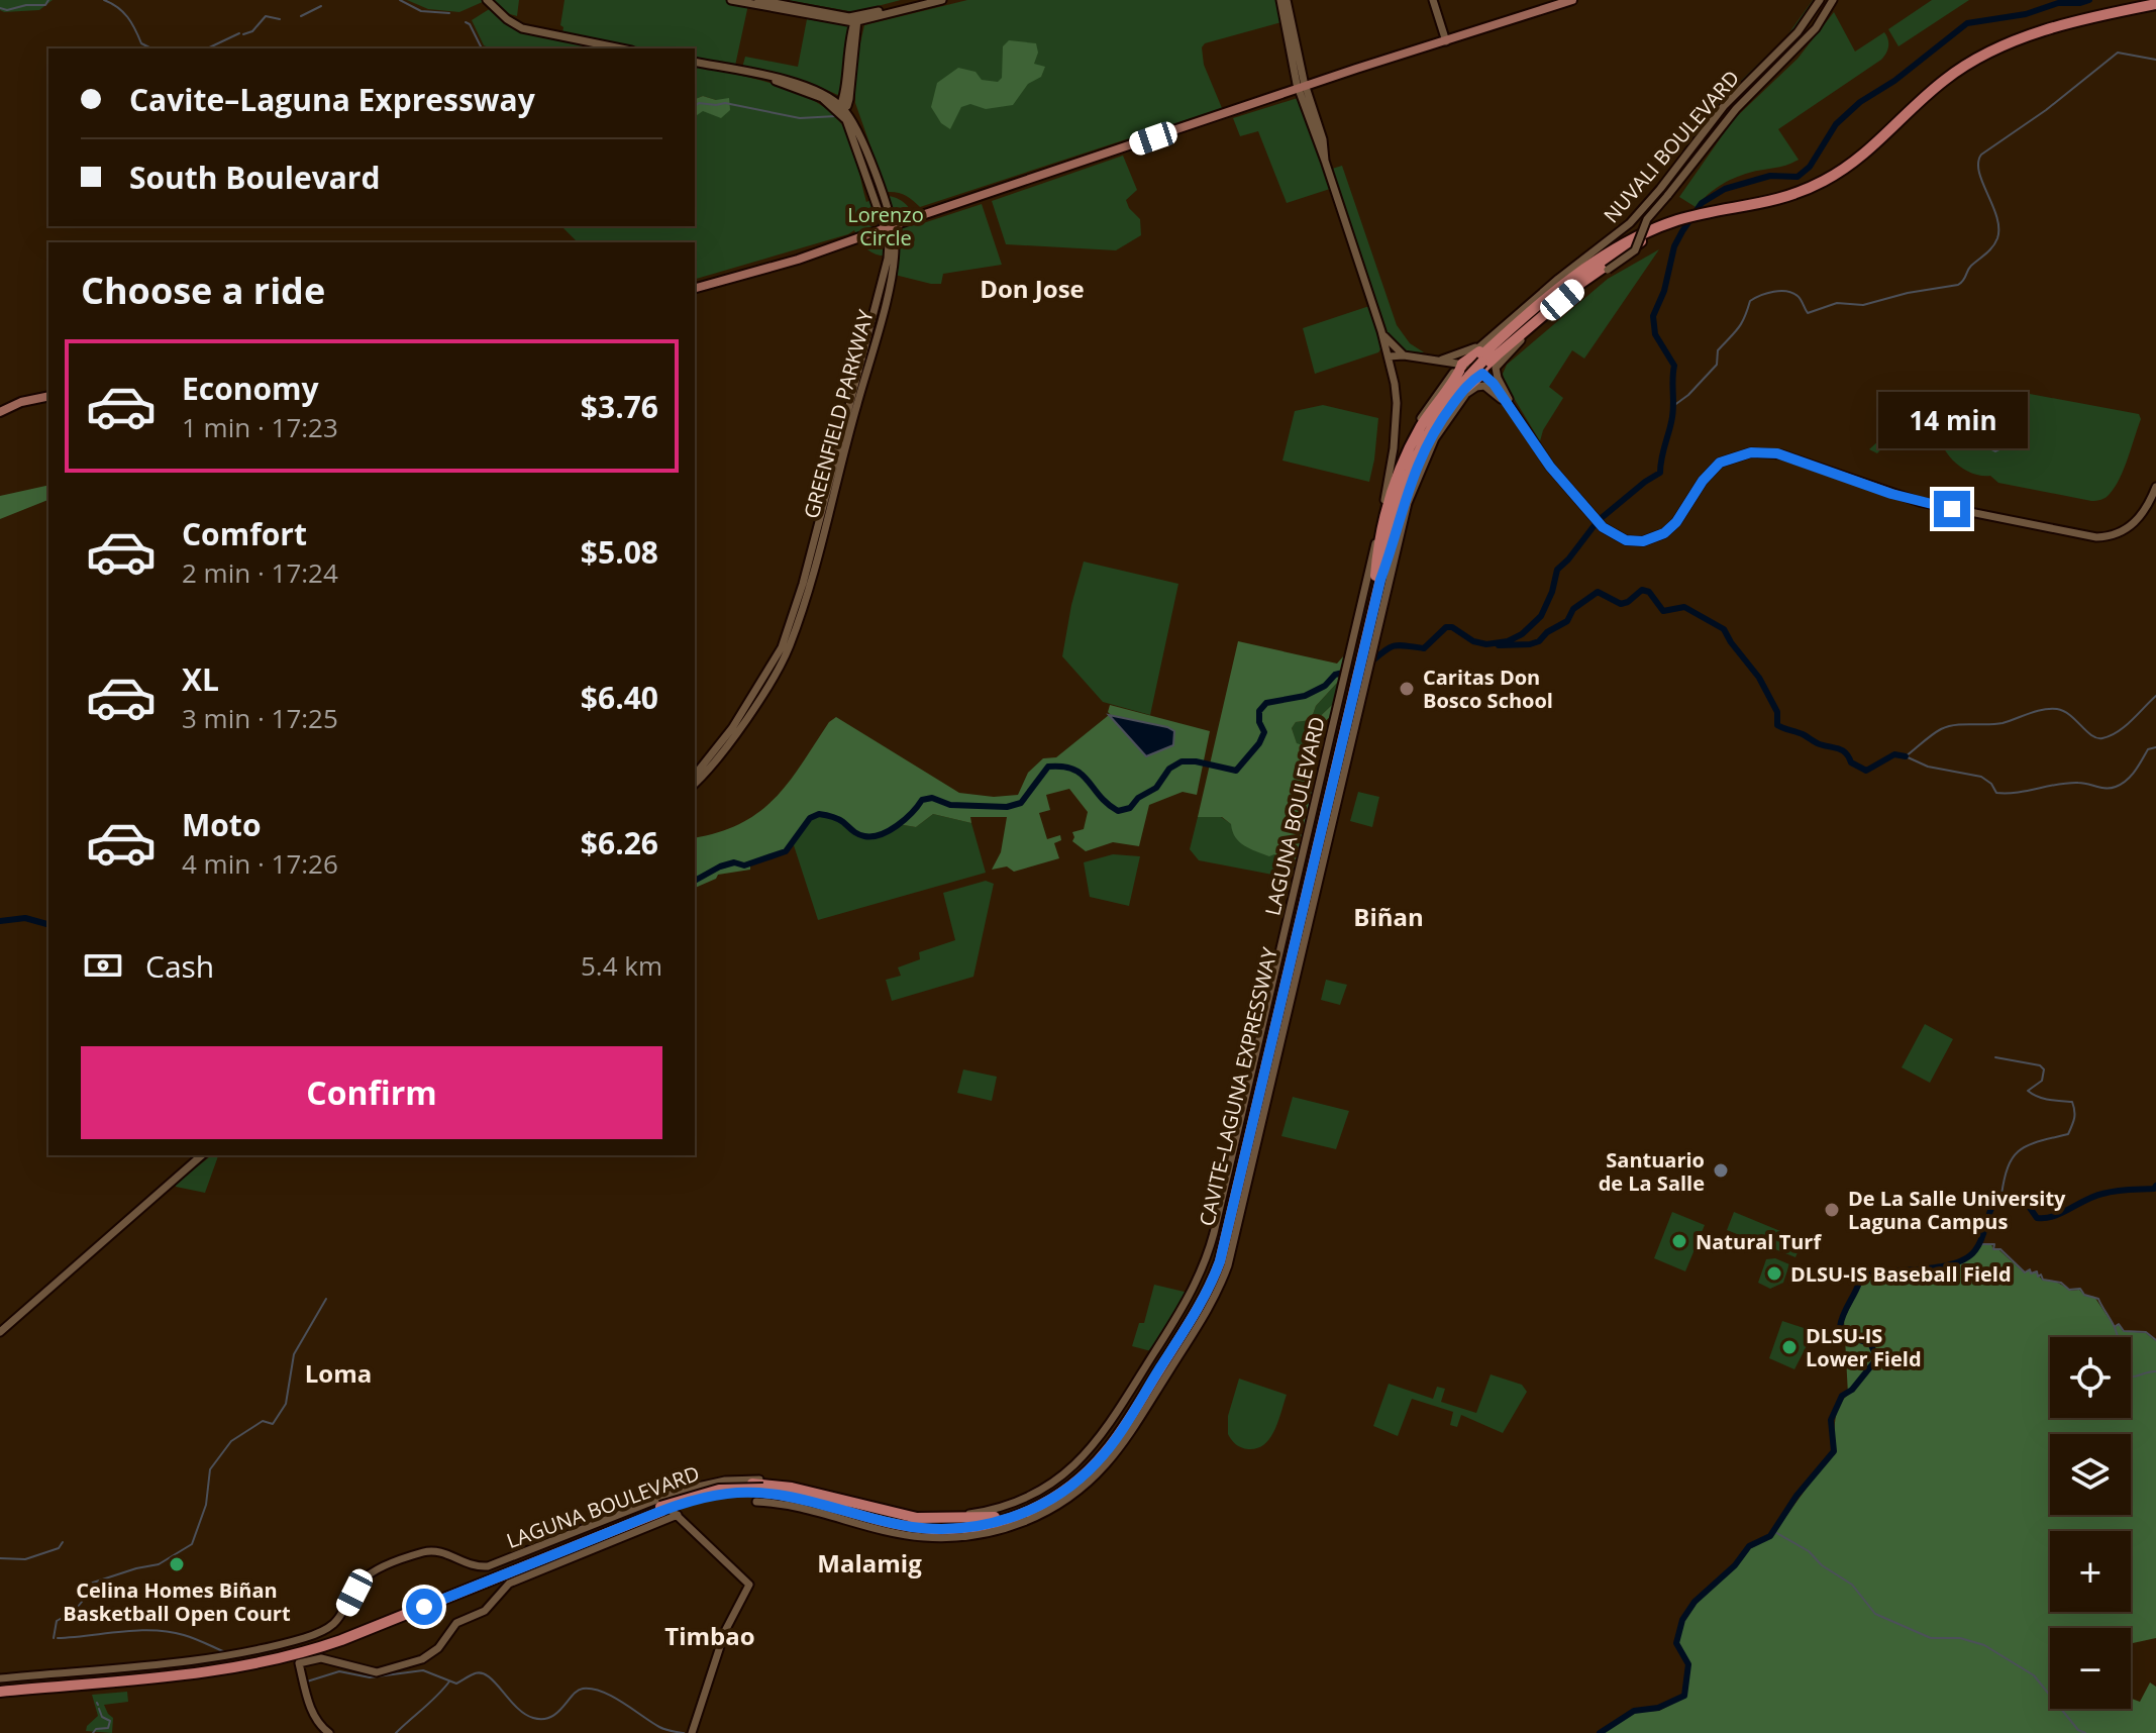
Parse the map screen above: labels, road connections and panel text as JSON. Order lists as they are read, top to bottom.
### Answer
{
  "streets": {
    "highway": ["CAVITE–LAGUNA EXPRESSWAY"],
    "main road": ["NUVALI BOULEVARD", "GREENFIELD PARKWAY", "LAGUNA BOULEVARD"]
  },
  "crossings": [
    ["NUVALI BOULEVARD", "LAGUNA BOULEVARD"],
    ["NUVALI BOULEVARD", "CAVITE–LAGUNA EXPRESSWAY"],
    ["LAGUNA BOULEVARD", "CAVITE–LAGUNA EXPRESSWAY"]
  ],
  "districts": [
    "Don Jose",
    "Biñan",
    "Loma",
    "Malamig",
    "Timbao"
  ],
  "parks": ["Lorenzo Circle"],
  "places": [
    "Caritas Don Bosco School",
    "Santuario de La Salle",
    "De La Salle University Laguna Campus",
    "Natural Turf",
    "DLSU-IS Baseball Field",
    "DLSU-IS Lower Field",
    "Celina Homes Biñan Basketball Open Court"
  ],
  "page": {
    "banner": ["Cavite–Laguna Expressway", "South Boulevard"],
    "heading": "Choose a ride",
    "list": [
      {
        "name": "Economy",
        "note": "1 min · 17:23",
        "value": "$3.76"
      },
      {
        "name": "Comfort",
        "note": "2 min · 17:24",
        "value": "$5.08"
      },
      {
        "name": "XL",
        "note": "3 min · 17:25",
        "value": "$6.40"
      },
      {
        "name": "Moto",
        "note": "4 min · 17:26",
        "value": "$6.26"
      }
    ],
    "bubble": "14 min",
    "pay": ["Cash", "5.4 km"],
    "buttons": "Confirm",
    "map_buttons": ["+", "−"]
  }
}
